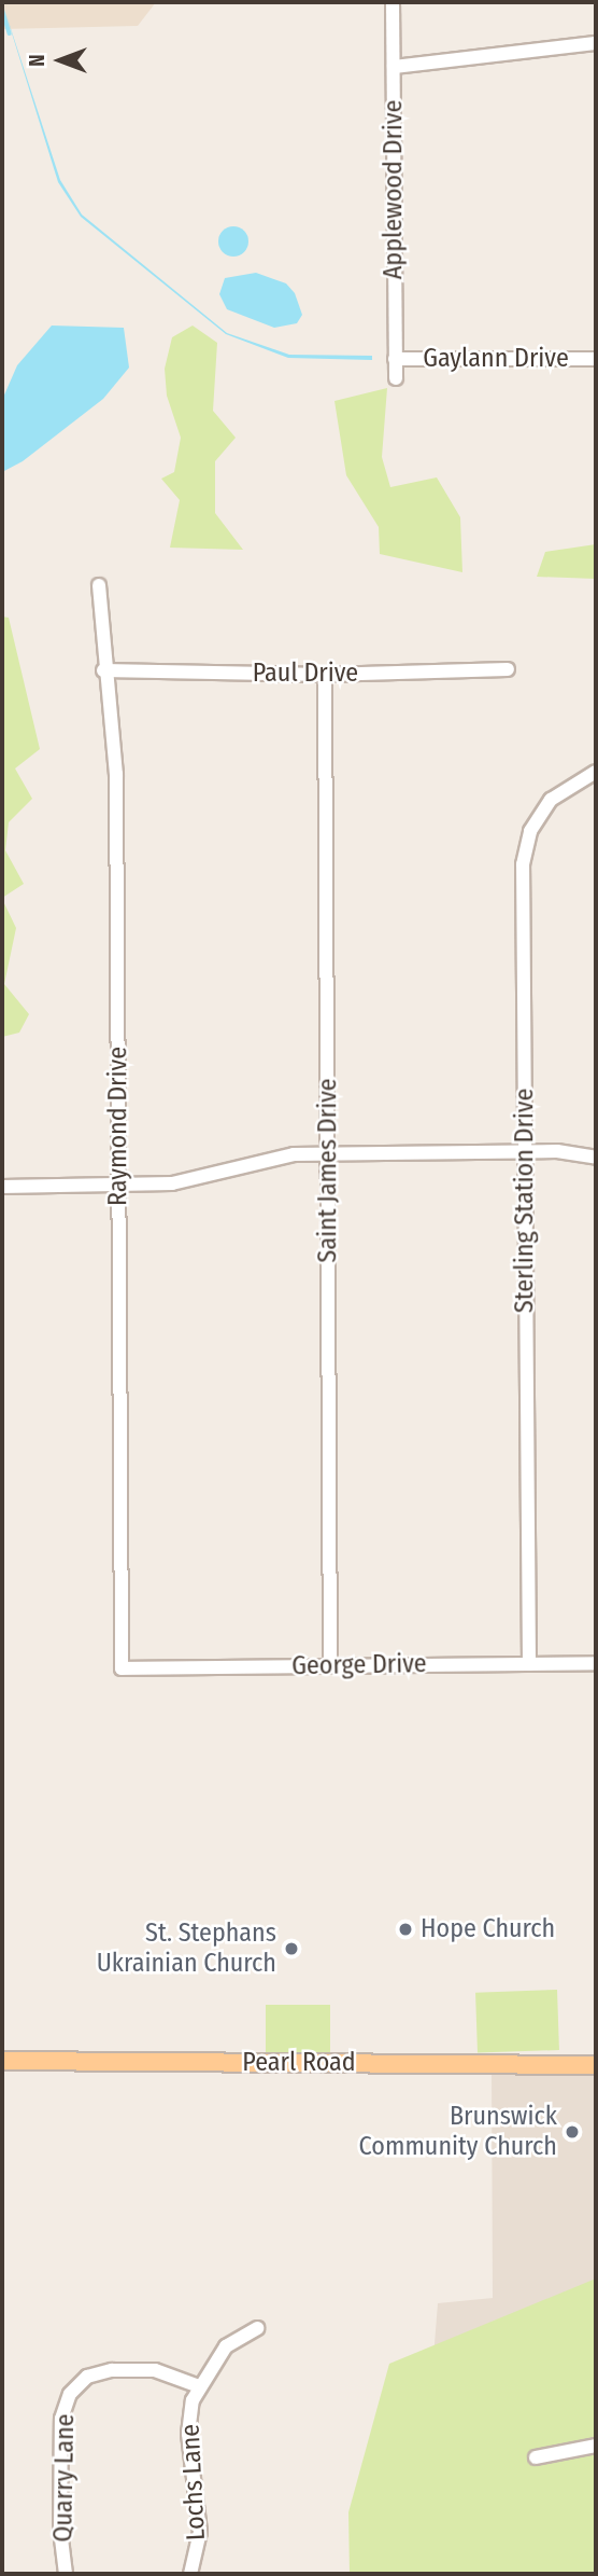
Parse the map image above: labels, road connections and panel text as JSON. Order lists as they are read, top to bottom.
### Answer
{
  "streets": {
    "main road": ["Pearl Road"],
    "street": [
      "Applewood Drive",
      "Gaylann Drive",
      "Paul Drive",
      "Raymond Drive",
      "Saint James Drive",
      "Sterling Station Drive",
      "George Drive",
      "Quarry Lane",
      "Lochs Lane"
    ]
  },
  "crossings": [
    ["Applewood Drive", "Gaylann Drive"],
    ["Paul Drive", "Raymond Drive"],
    ["Paul Drive", "Saint James Drive"],
    ["Raymond Drive", "George Drive"],
    ["Saint James Drive", "George Drive"],
    ["Sterling Station Drive", "George Drive"],
    ["Quarry Lane", "Lochs Lane"]
  ],
  "places": ["Hope Church", "St. Stephans Ukrainian Church", "Brunswick Community Church"],
  "north": "left"
}
